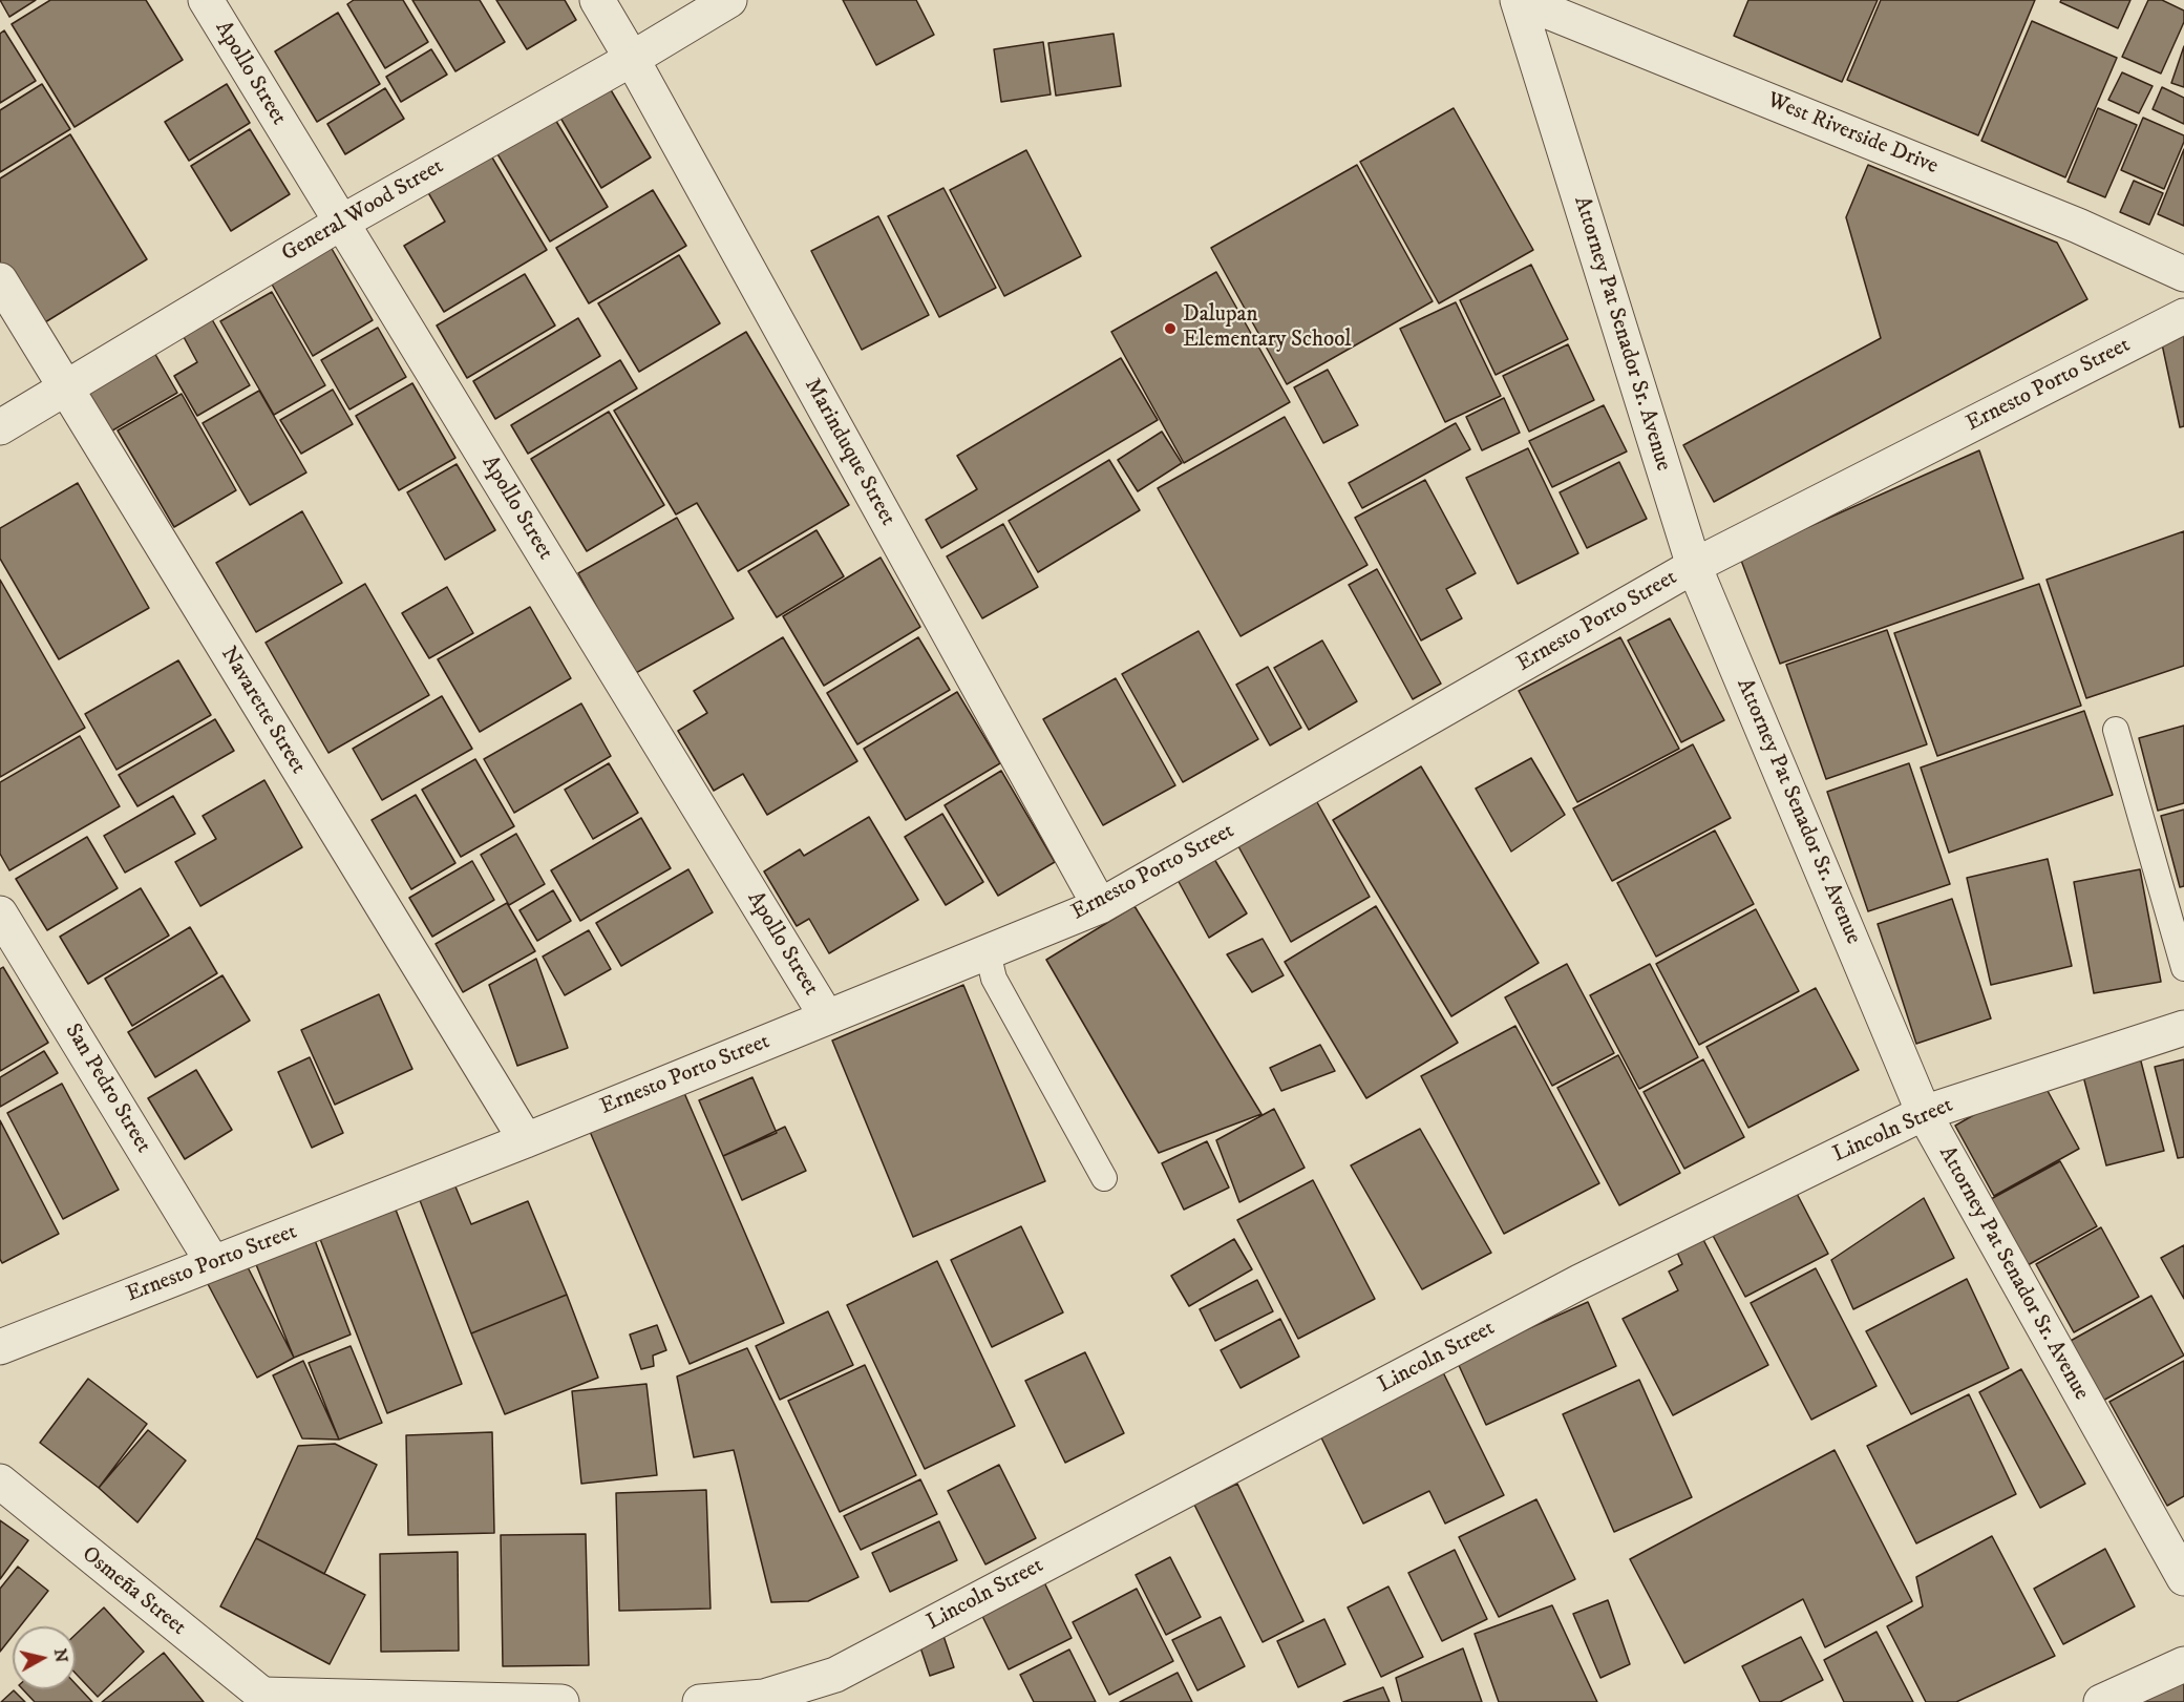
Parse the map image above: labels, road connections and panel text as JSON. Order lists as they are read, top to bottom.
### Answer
{
  "streets": {
    "street": [
      "Apollo Street",
      "West Riverside Drive",
      "General Wood Street",
      "Attorney Pat Senador Sr. Avenue",
      "Ernesto Porto Street",
      "Marinduque Street",
      "Navarette Street",
      "San Pedro Street",
      "Lincoln Street",
      "Osmeña Street"
    ]
  },
  "crossings": [
    ["Apollo Street", "General Wood Street"],
    ["Apollo Street", "Ernesto Porto Street"],
    ["West Riverside Drive", "Attorney Pat Senador Sr. Avenue"],
    ["General Wood Street", "Marinduque Street"],
    ["General Wood Street", "Navarette Street"],
    ["Attorney Pat Senador Sr. Avenue", "Ernesto Porto Street"],
    ["Attorney Pat Senador Sr. Avenue", "Lincoln Street"],
    ["Ernesto Porto Street", "Marinduque Street"],
    ["Ernesto Porto Street", "Navarette Street"],
    ["Ernesto Porto Street", "San Pedro Street"]
  ],
  "places": ["Dalupan Elementary School"],
  "north": "right"
}
